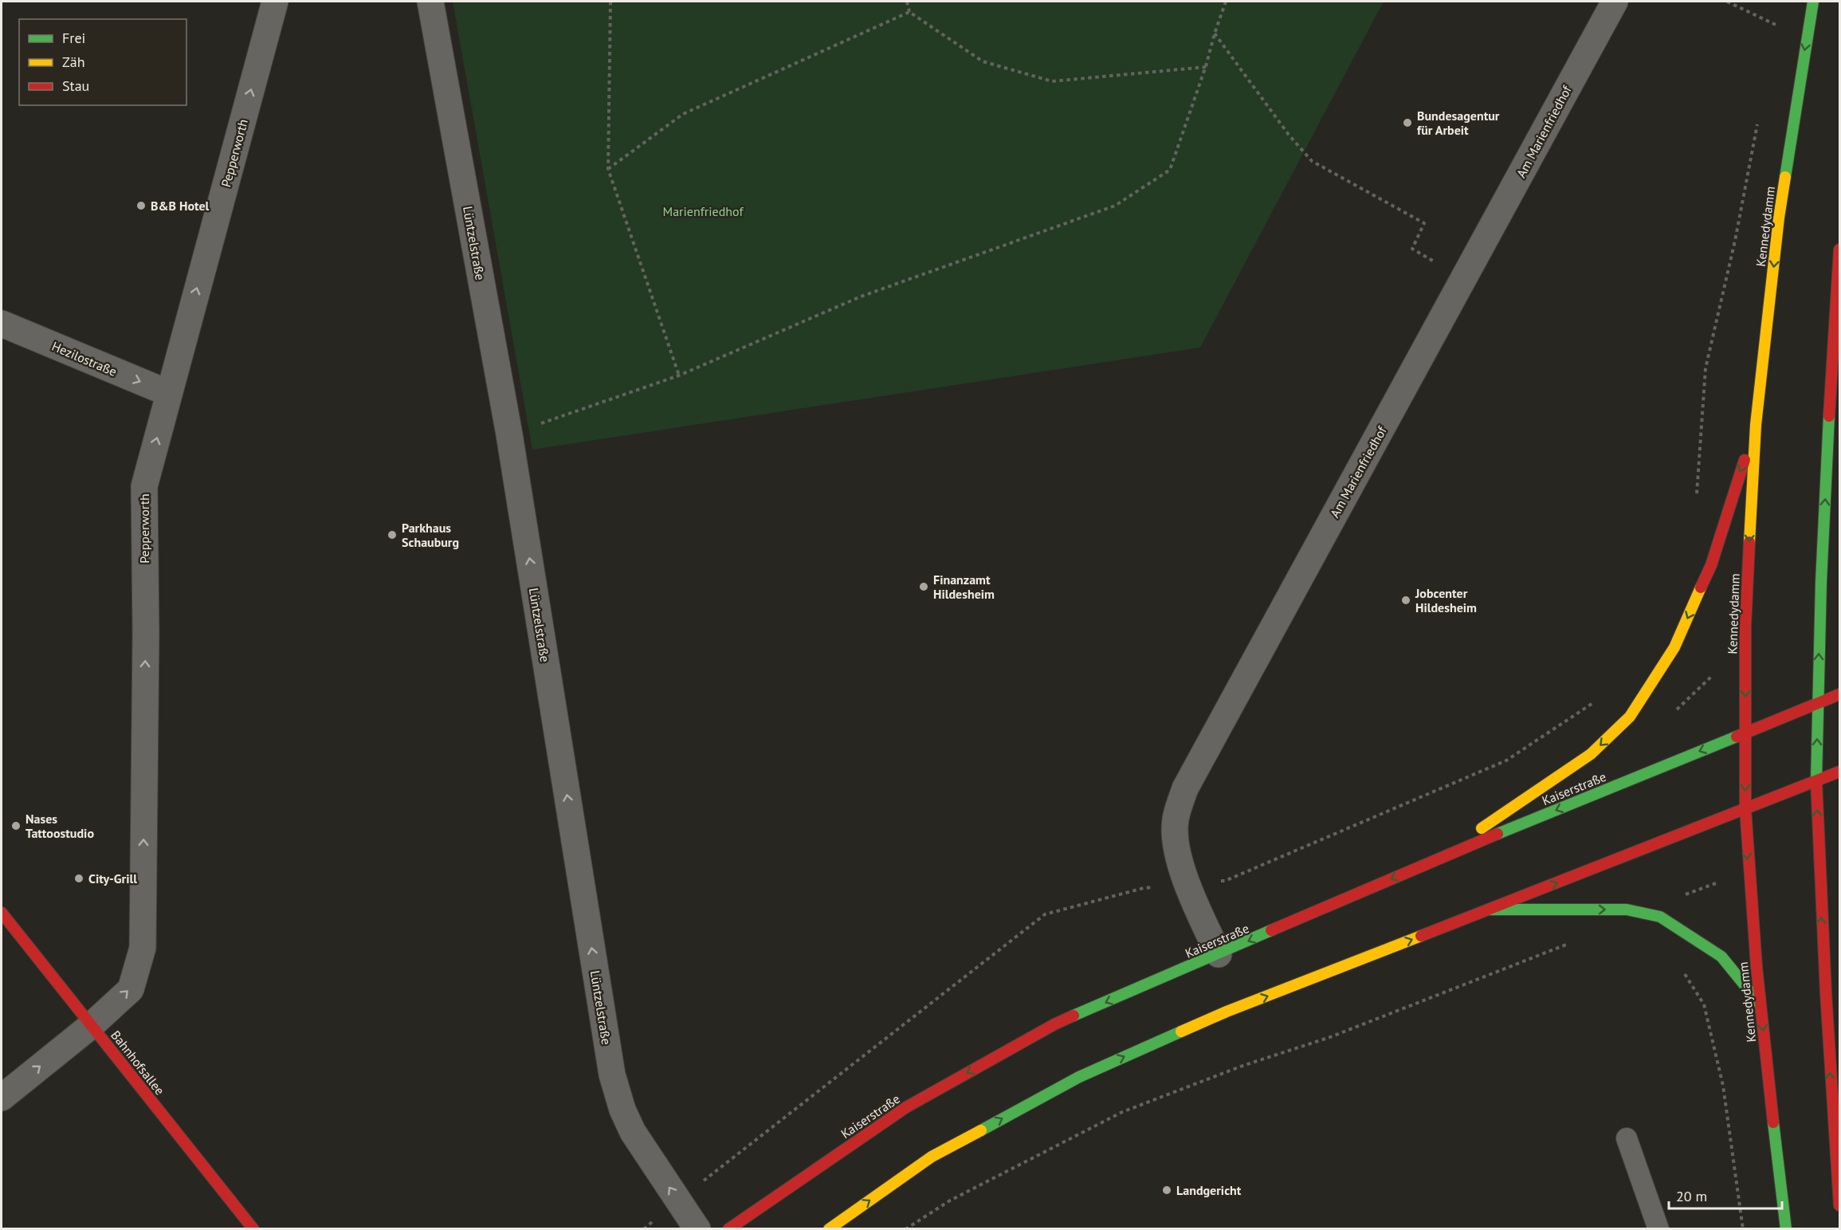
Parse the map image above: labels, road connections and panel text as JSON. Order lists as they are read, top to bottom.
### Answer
{
  "streets": {
    "main road": ["Kennedydamm", "Kaiserstraße", "Bahnhofsallee"],
    "street": [
      "Am Marienfriedhof",
      "Pepperworth",
      "Lüntzelstraße",
      "Hezilostraße"
    ]
  },
  "crossings": [
    ["Am Marienfriedhof", "Kaiserstraße"],
    ["Pepperworth", "Hezilostraße"],
    ["Pepperworth", "Bahnhofsallee"],
    ["Kennedydamm", "Kaiserstraße"]
  ],
  "one_way": ["Pepperworth", "Lüntzelstraße", "Hezilostraße"],
  "parks": ["Marienfriedhof"],
  "places": [
    "Bundesagentur für Arbeit",
    "B&B Hotel",
    "Parkhaus Schauburg",
    "Finanzamt Hildesheim",
    "Jobcenter Hildesheim",
    "Nases Tattoostudio",
    "City-Grill",
    "Landgericht"
  ],
  "legend": ["Frei", "Zäh", "Stau"],
  "scale_bar": "20 m"
}
